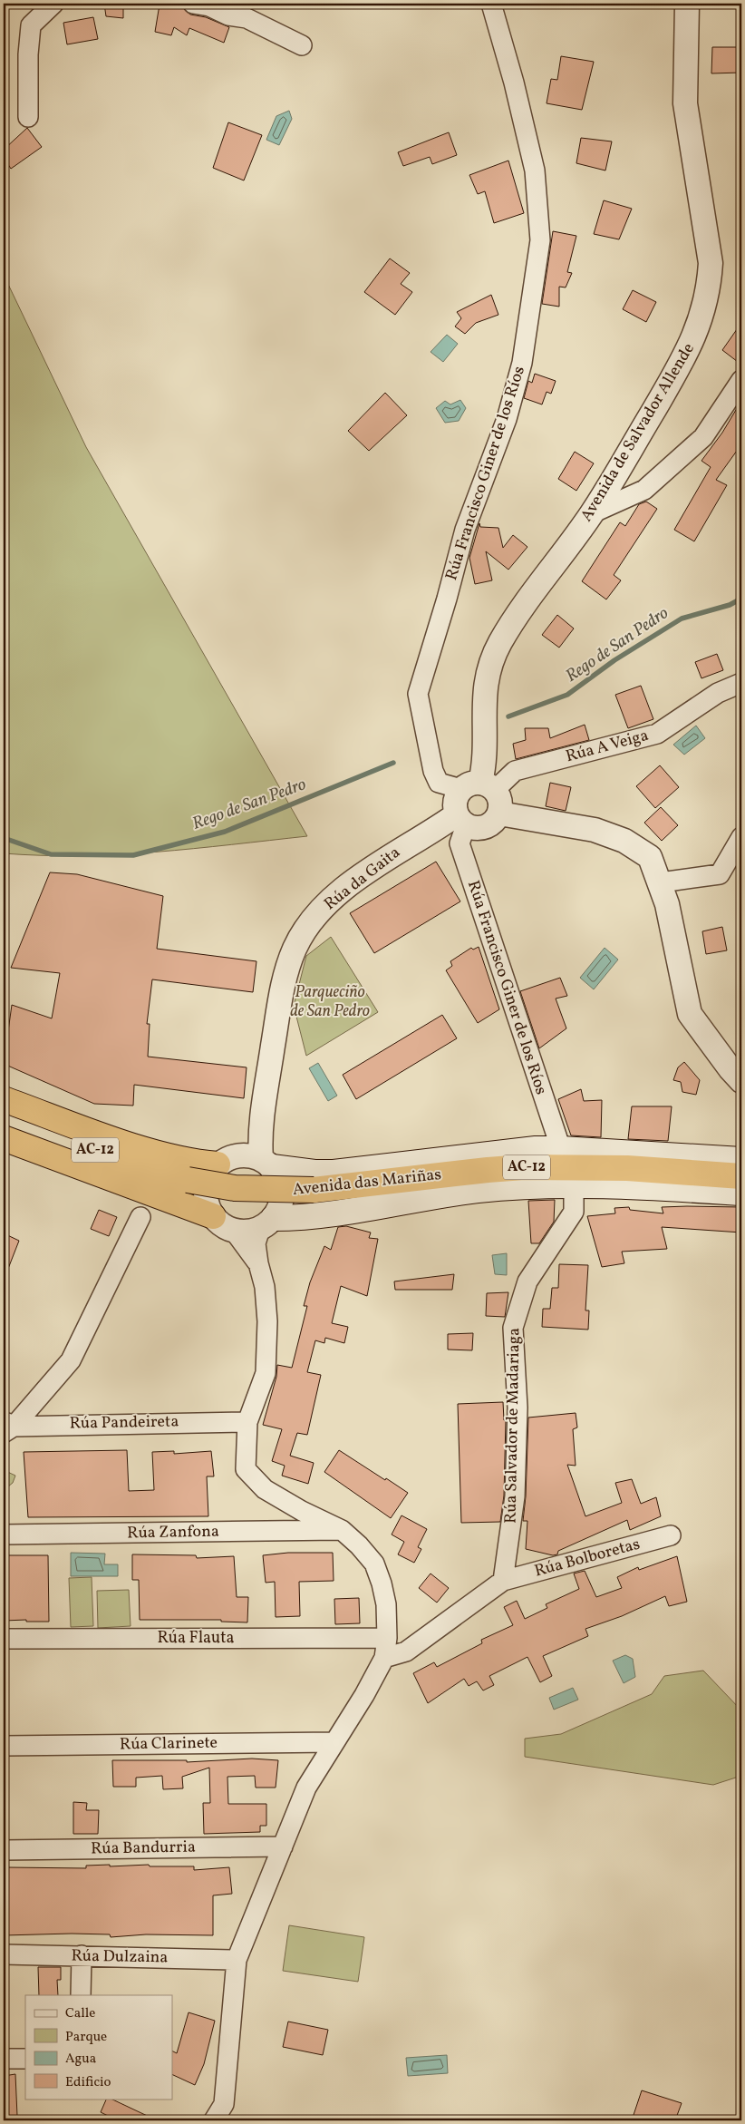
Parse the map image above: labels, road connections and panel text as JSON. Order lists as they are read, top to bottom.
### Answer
{
  "streets": {
    "highway": ["AC-12", "Avenida das Mariñas"],
    "street": [
      "Avenida de Salvador Allende",
      "Rúa Francisco Giner de los Ríos",
      "Rúa A Veiga",
      "Rúa da Gaita",
      "Rúa Pandeireta",
      "Rúa Salvador de Madariaga",
      "Rúa Zanfona",
      "Rúa Bolboretas",
      "Rúa Flauta",
      "Rúa Clarinete",
      "Rúa Bandurria",
      "Rúa Dulzaina"
    ]
  },
  "crossings": [
    ["Avenida de Salvador Allende", "Rúa Francisco Giner de los Ríos"],
    ["Avenida de Salvador Allende", "Rúa A Veiga"],
    ["Avenida de Salvador Allende", "Rúa da Gaita"],
    ["Rúa Francisco Giner de los Ríos", "Rúa A Veiga"],
    ["Rúa Francisco Giner de los Ríos", "Rúa da Gaita"],
    ["Rúa A Veiga", "Rúa da Gaita"],
    ["Rúa Salvador de Madariaga", "Rúa Bolboretas"]
  ],
  "water": ["Rego de San Pedro"],
  "parks": ["Parqueciño de San Pedro"],
  "legend": [
    "Calle",
    "Parque",
    "Agua",
    "Edificio"
  ]
}
